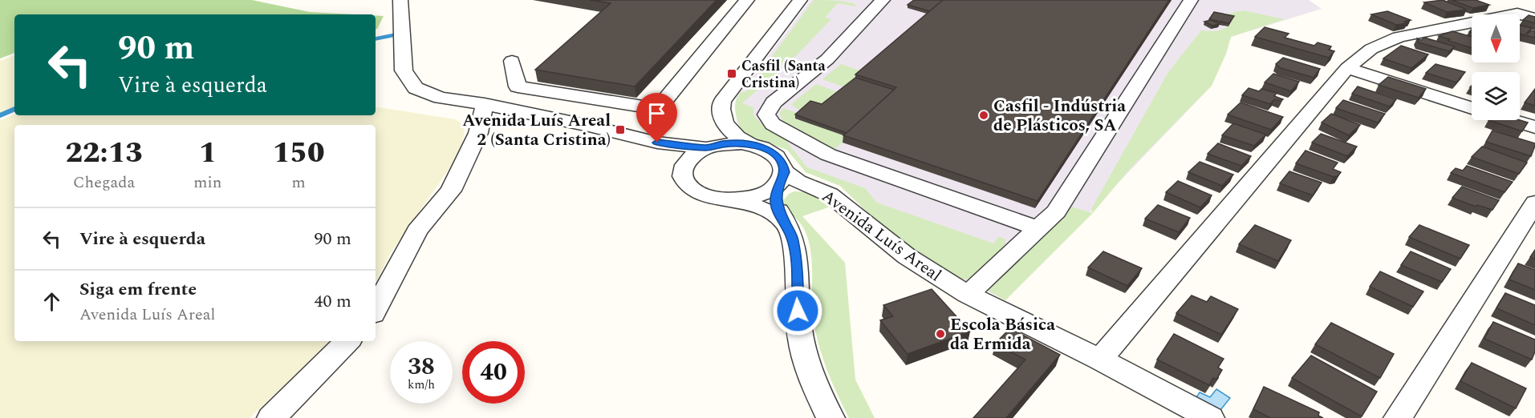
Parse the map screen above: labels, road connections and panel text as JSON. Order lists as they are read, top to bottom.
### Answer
{
  "streets": {
    "street": ["Avenida Luís Areal"]
  },
  "places": {
    "transit": ["Casfil (Santa Cristina)", "Avenida Luís Areal 2 (Santa Cristina)"],
    "other": ["Casfil - Indústria de Plásticos, SA", "Escola Básica da Ermida"]
  },
  "north": "bottom",
  "page": {
    "turn": ["90 m", "Vire à esquerda"],
    "eta": [
      "22:13",
      "Chegada",
      "1",
      "min",
      "150",
      "m"
    ],
    "list": [
      {
        "name": "Vire à esquerda",
        "value": "90 m"
      },
      {
        "name": "Siga em frente",
        "note": "Avenida Luís Areal",
        "value": "40 m"
      }
    ],
    "speed": "38 km/h",
    "limit": "40"
  }
}
